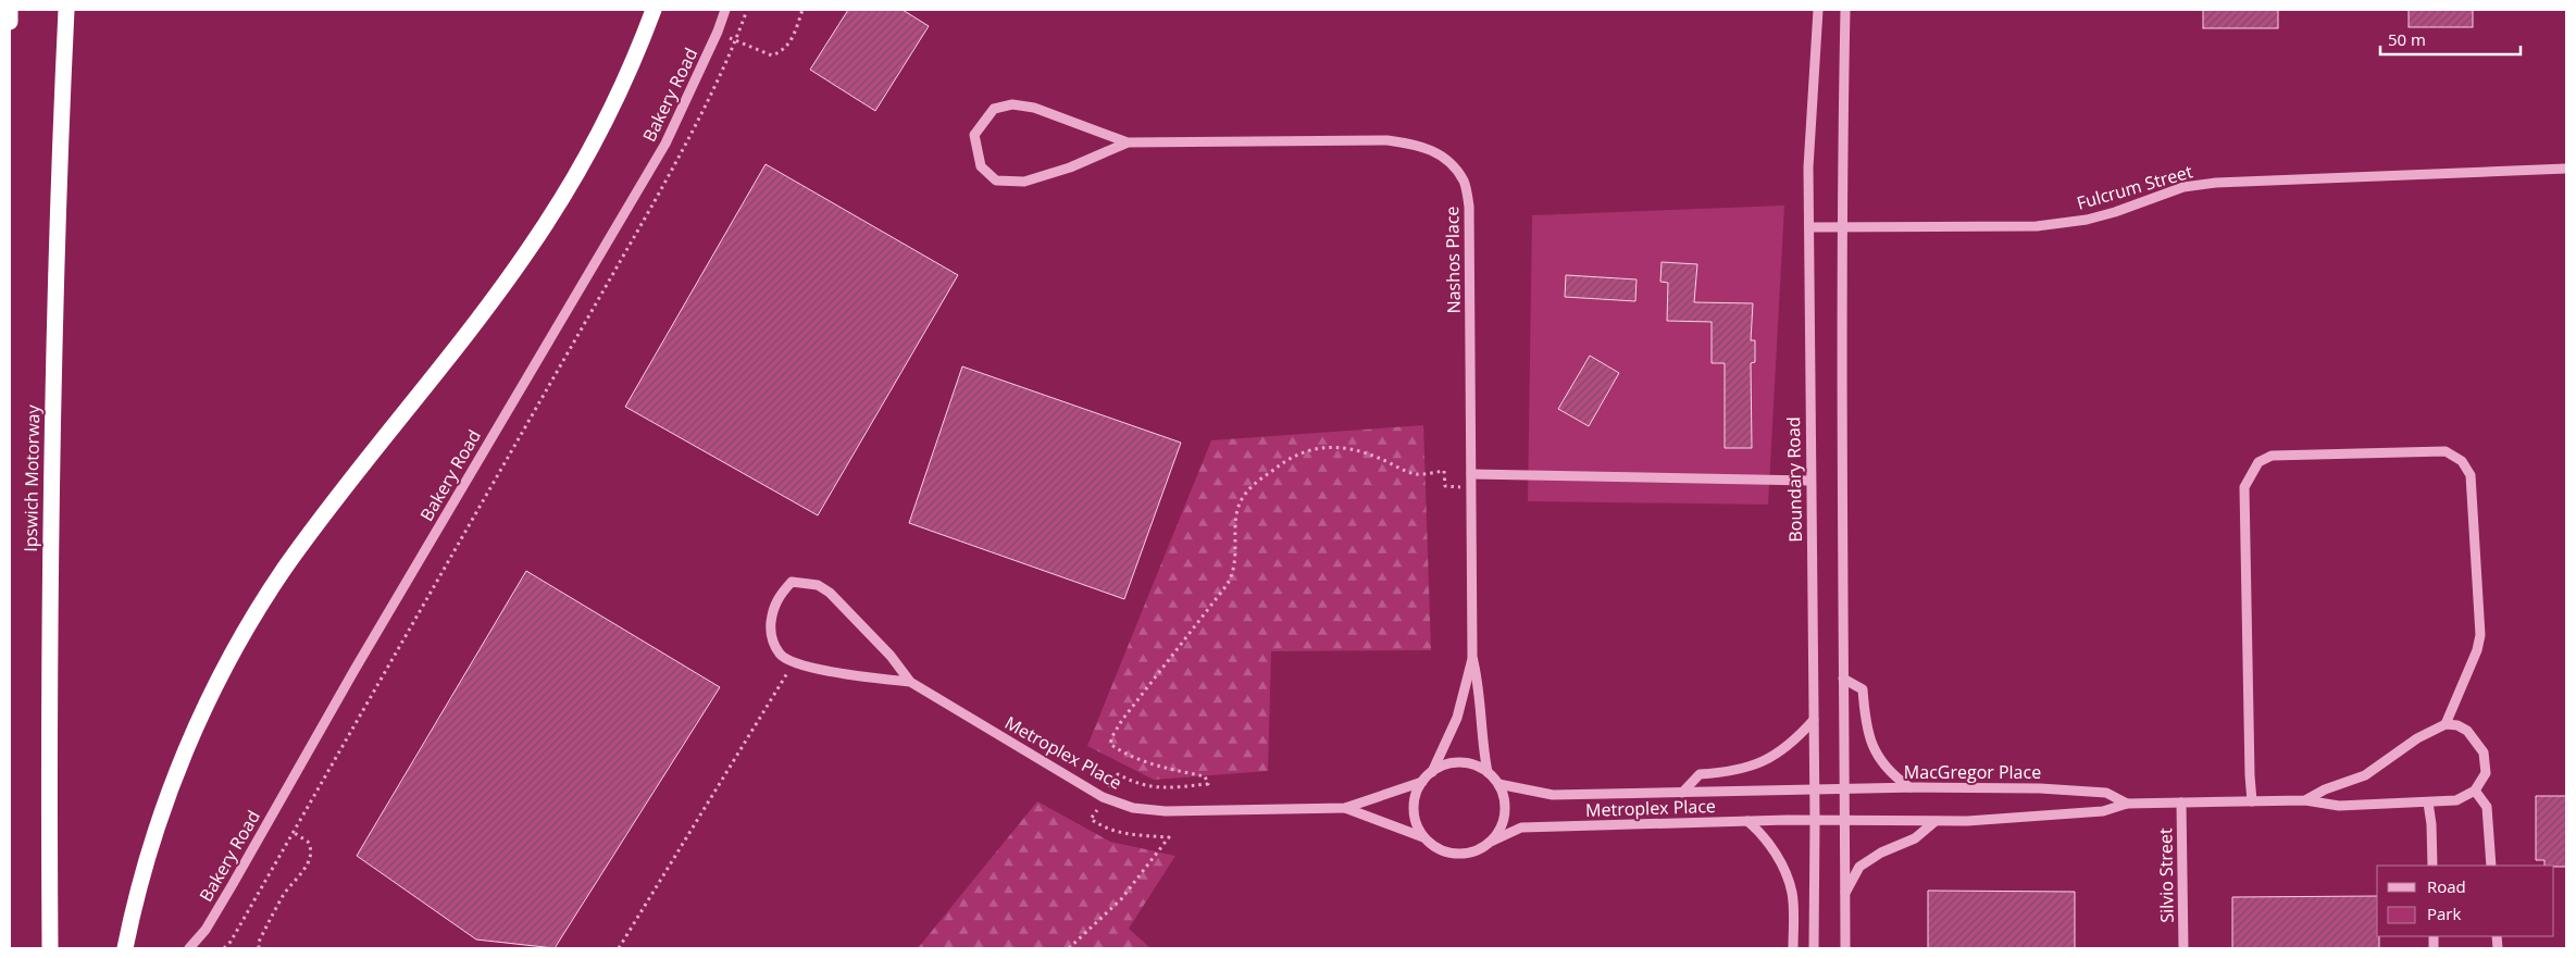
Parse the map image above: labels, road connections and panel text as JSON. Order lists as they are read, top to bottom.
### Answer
{
  "streets": {
    "highway": ["Ipswich Motorway"],
    "street": [
      "Bakery Road",
      "Fulcrum Street",
      "Nashos Place",
      "Boundary Road",
      "Metroplex Place",
      "MacGregor Place",
      "Silvio Street"
    ]
  },
  "crossings": [
    ["Fulcrum Street", "Boundary Road"],
    ["Nashos Place", "Metroplex Place"],
    ["Boundary Road", "Metroplex Place"],
    ["Boundary Road", "MacGregor Place"],
    ["Metroplex Place", "MacGregor Place"],
    ["MacGregor Place", "Silvio Street"]
  ],
  "legend": ["Road", "Park"],
  "scale_bar": "50 m"
}
